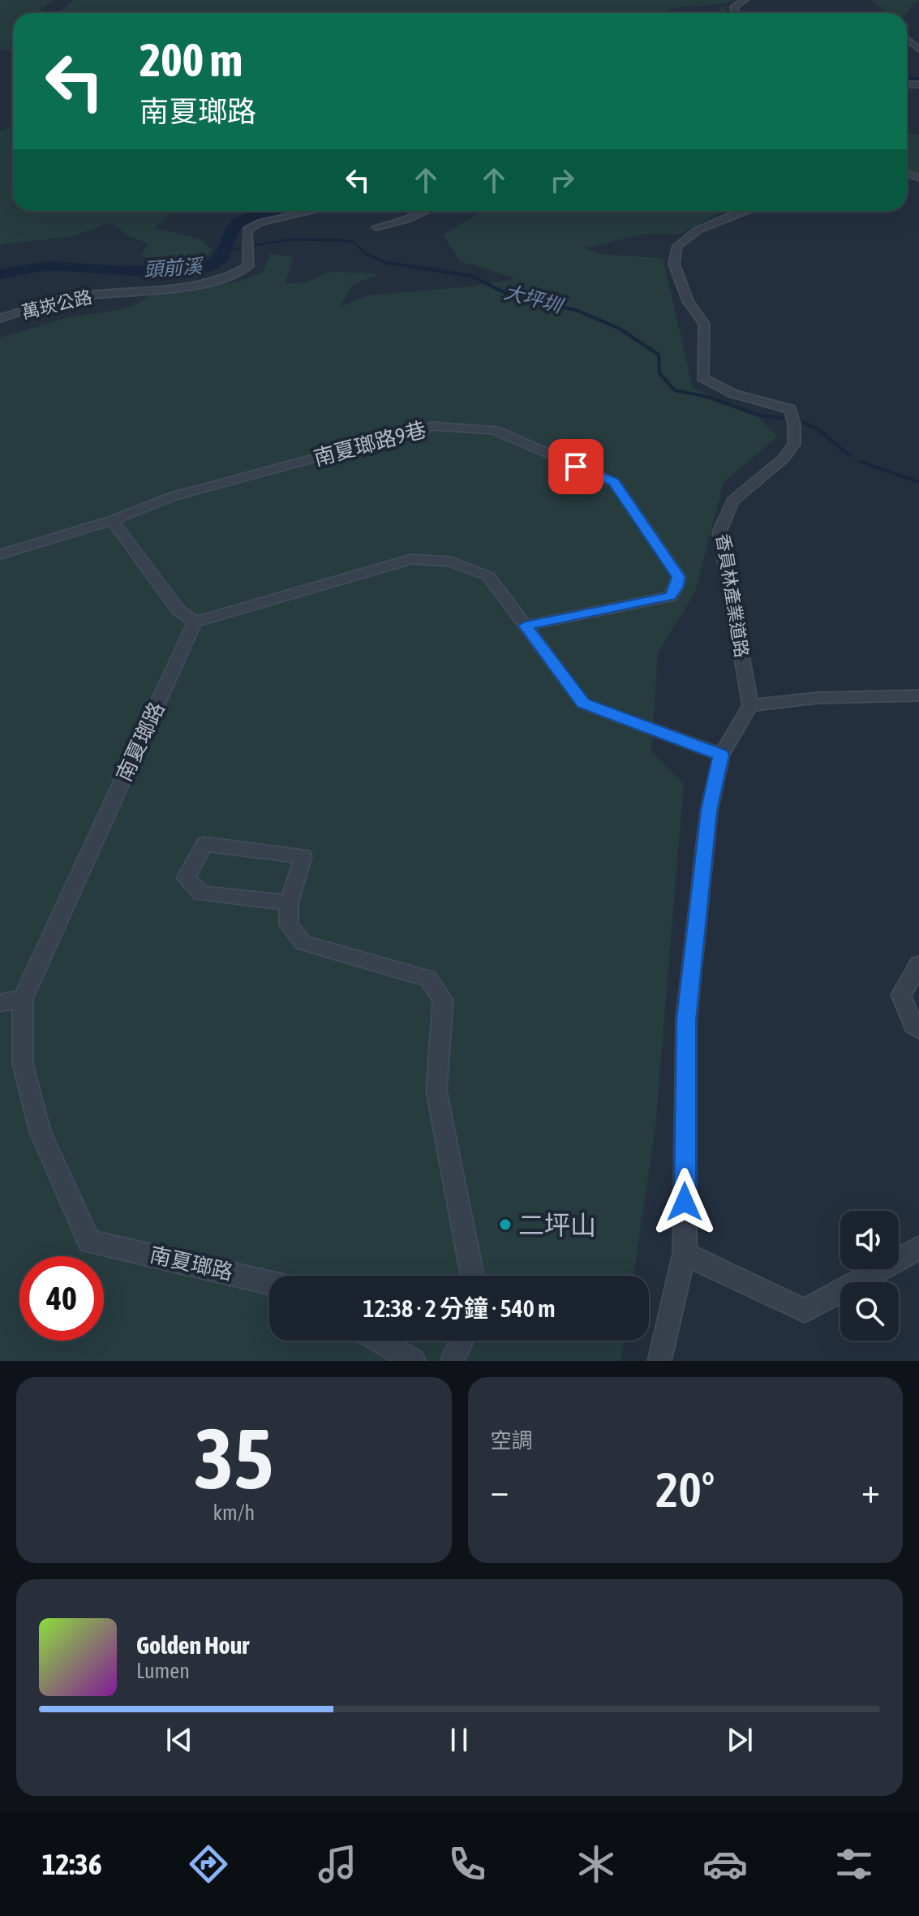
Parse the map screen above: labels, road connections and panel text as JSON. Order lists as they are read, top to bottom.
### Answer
{
  "streets": {
    "street": [
      "萬崁公路",
      "南夏瑯路9巷",
      "香員林產業道路",
      "南夏瑯路"
    ]
  },
  "water": ["頭前溪", "大坪圳"],
  "places": ["二坪山"],
  "page": {
    "turn": ["200 m", "南夏瑯路"],
    "limit": "40",
    "trip": "12:38 · 2 分鐘 · 540 m",
    "tile": [
      ["35", "km/h"],
      "空調"
    ],
    "heat": ["−", "20°", "+"],
    "song": ["Golden Hour", "Lumen"],
    "tabs": "12:36"
  }
}
